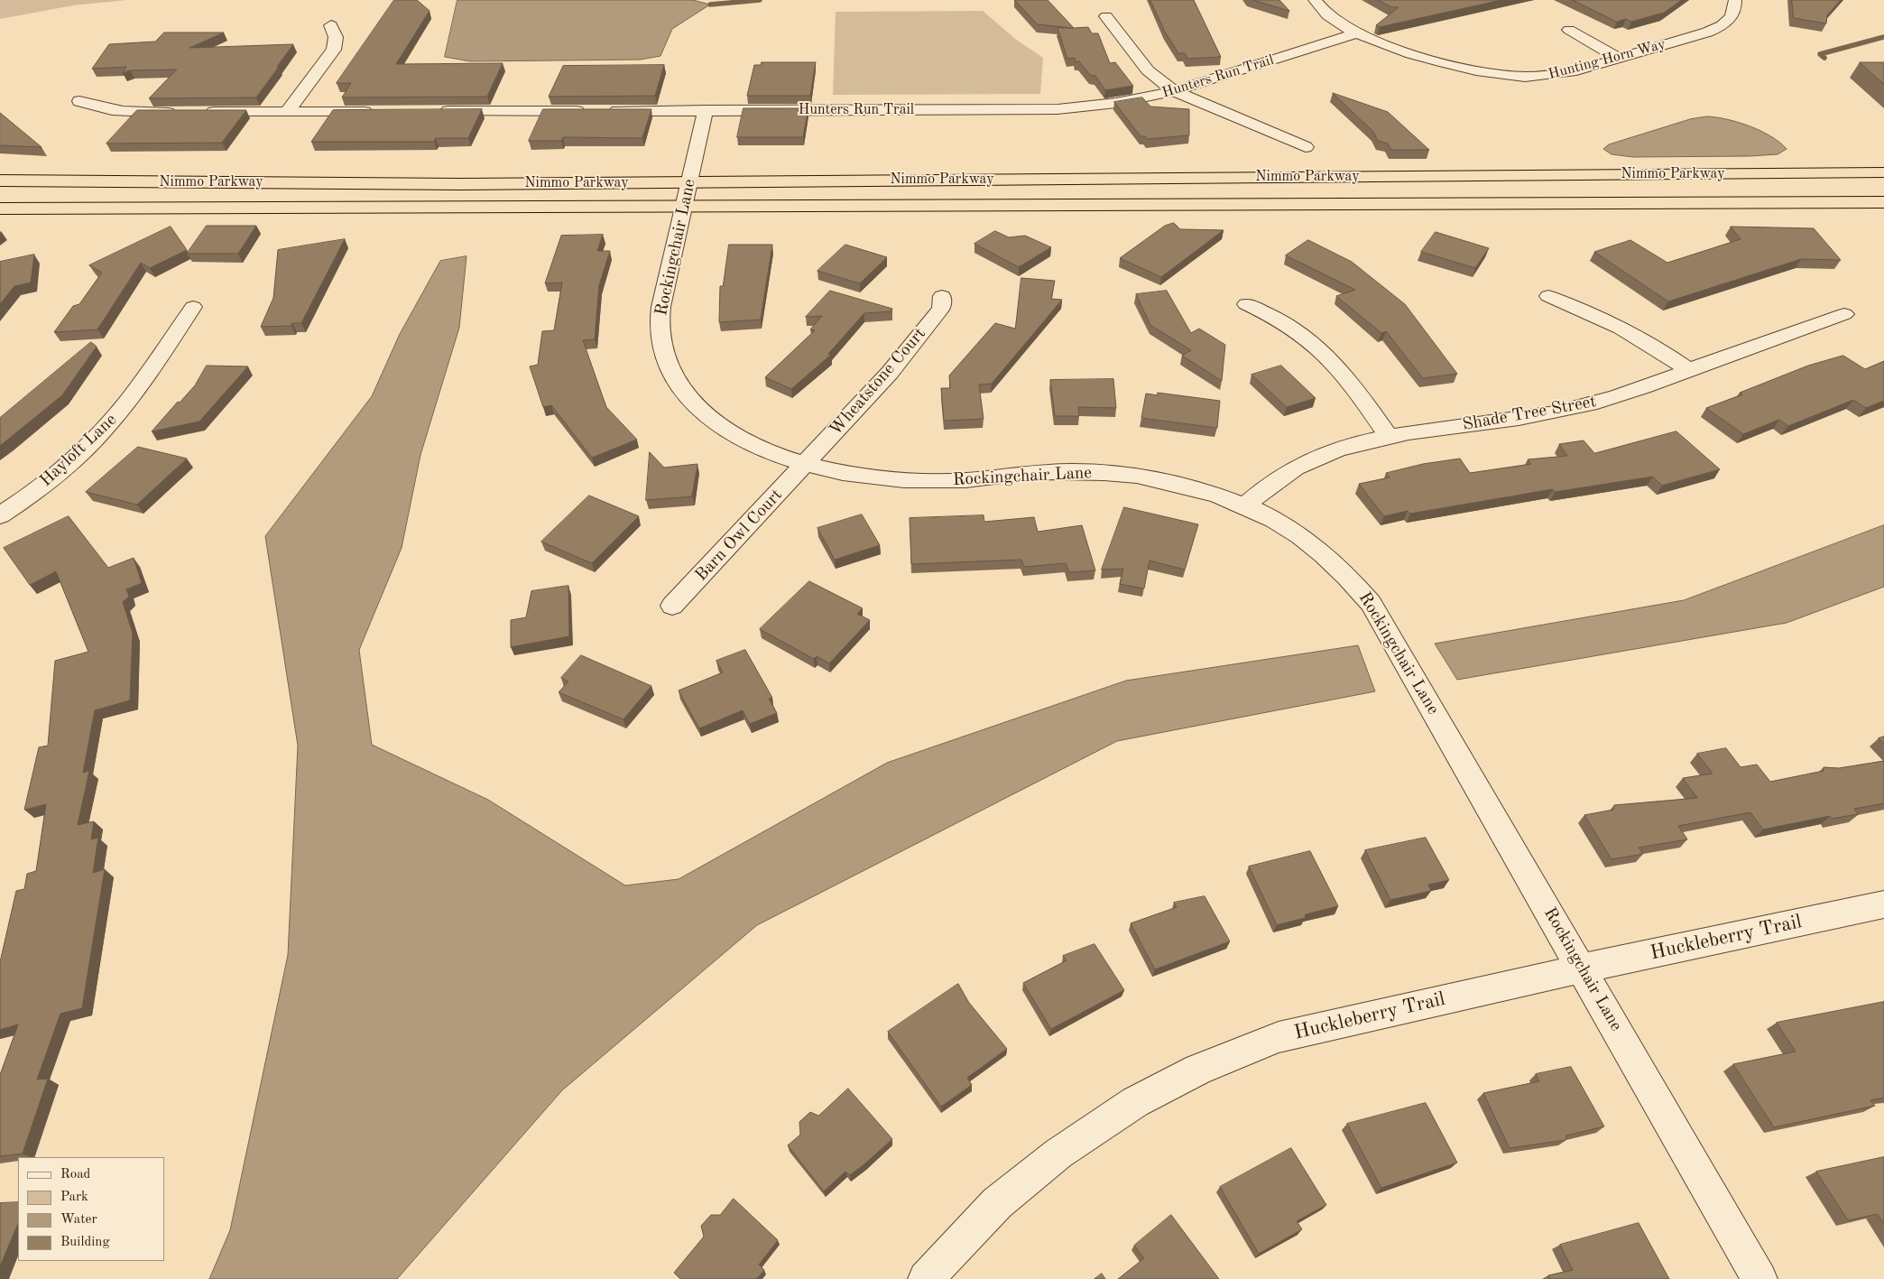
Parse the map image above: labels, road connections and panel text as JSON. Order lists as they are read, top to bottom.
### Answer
{
  "streets": {
    "highway": ["Nimmo Parkway"],
    "street": [
      "Hunting Horn Way",
      "Hunters Run Trail",
      "Rockingchair Lane",
      "Wheatstone Court",
      "Shade Tree Street",
      "Hayloft Lane",
      "Barn Owl Court",
      "Huckleberry Trail"
    ]
  },
  "crossings": [
    ["Hunting Horn Way", "Hunters Run Trail"],
    ["Hunters Run Trail", "Rockingchair Lane"],
    ["Nimmo Parkway", "Rockingchair Lane"],
    ["Rockingchair Lane", "Wheatstone Court"],
    ["Rockingchair Lane", "Shade Tree Street"],
    ["Rockingchair Lane", "Barn Owl Court"],
    ["Rockingchair Lane", "Huckleberry Trail"],
    ["Wheatstone Court", "Barn Owl Court"]
  ],
  "legend": [
    "Road",
    "Park",
    "Water",
    "Building"
  ]
}
